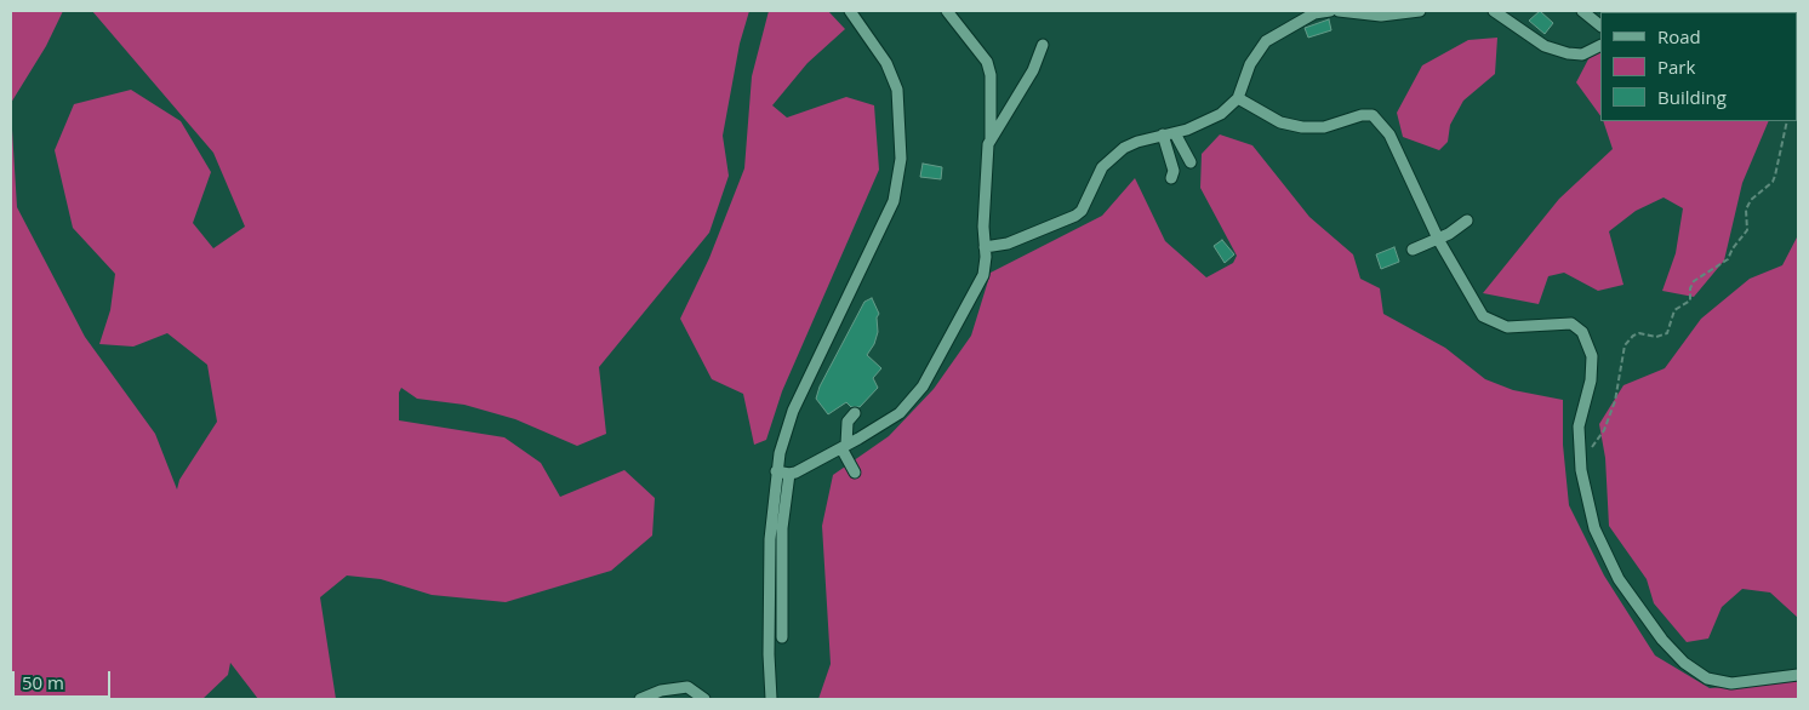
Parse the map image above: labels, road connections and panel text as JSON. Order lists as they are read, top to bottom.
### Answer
{
  "legend": ["Road", "Park", "Building"],
  "scale_bar": "50 m"
}
